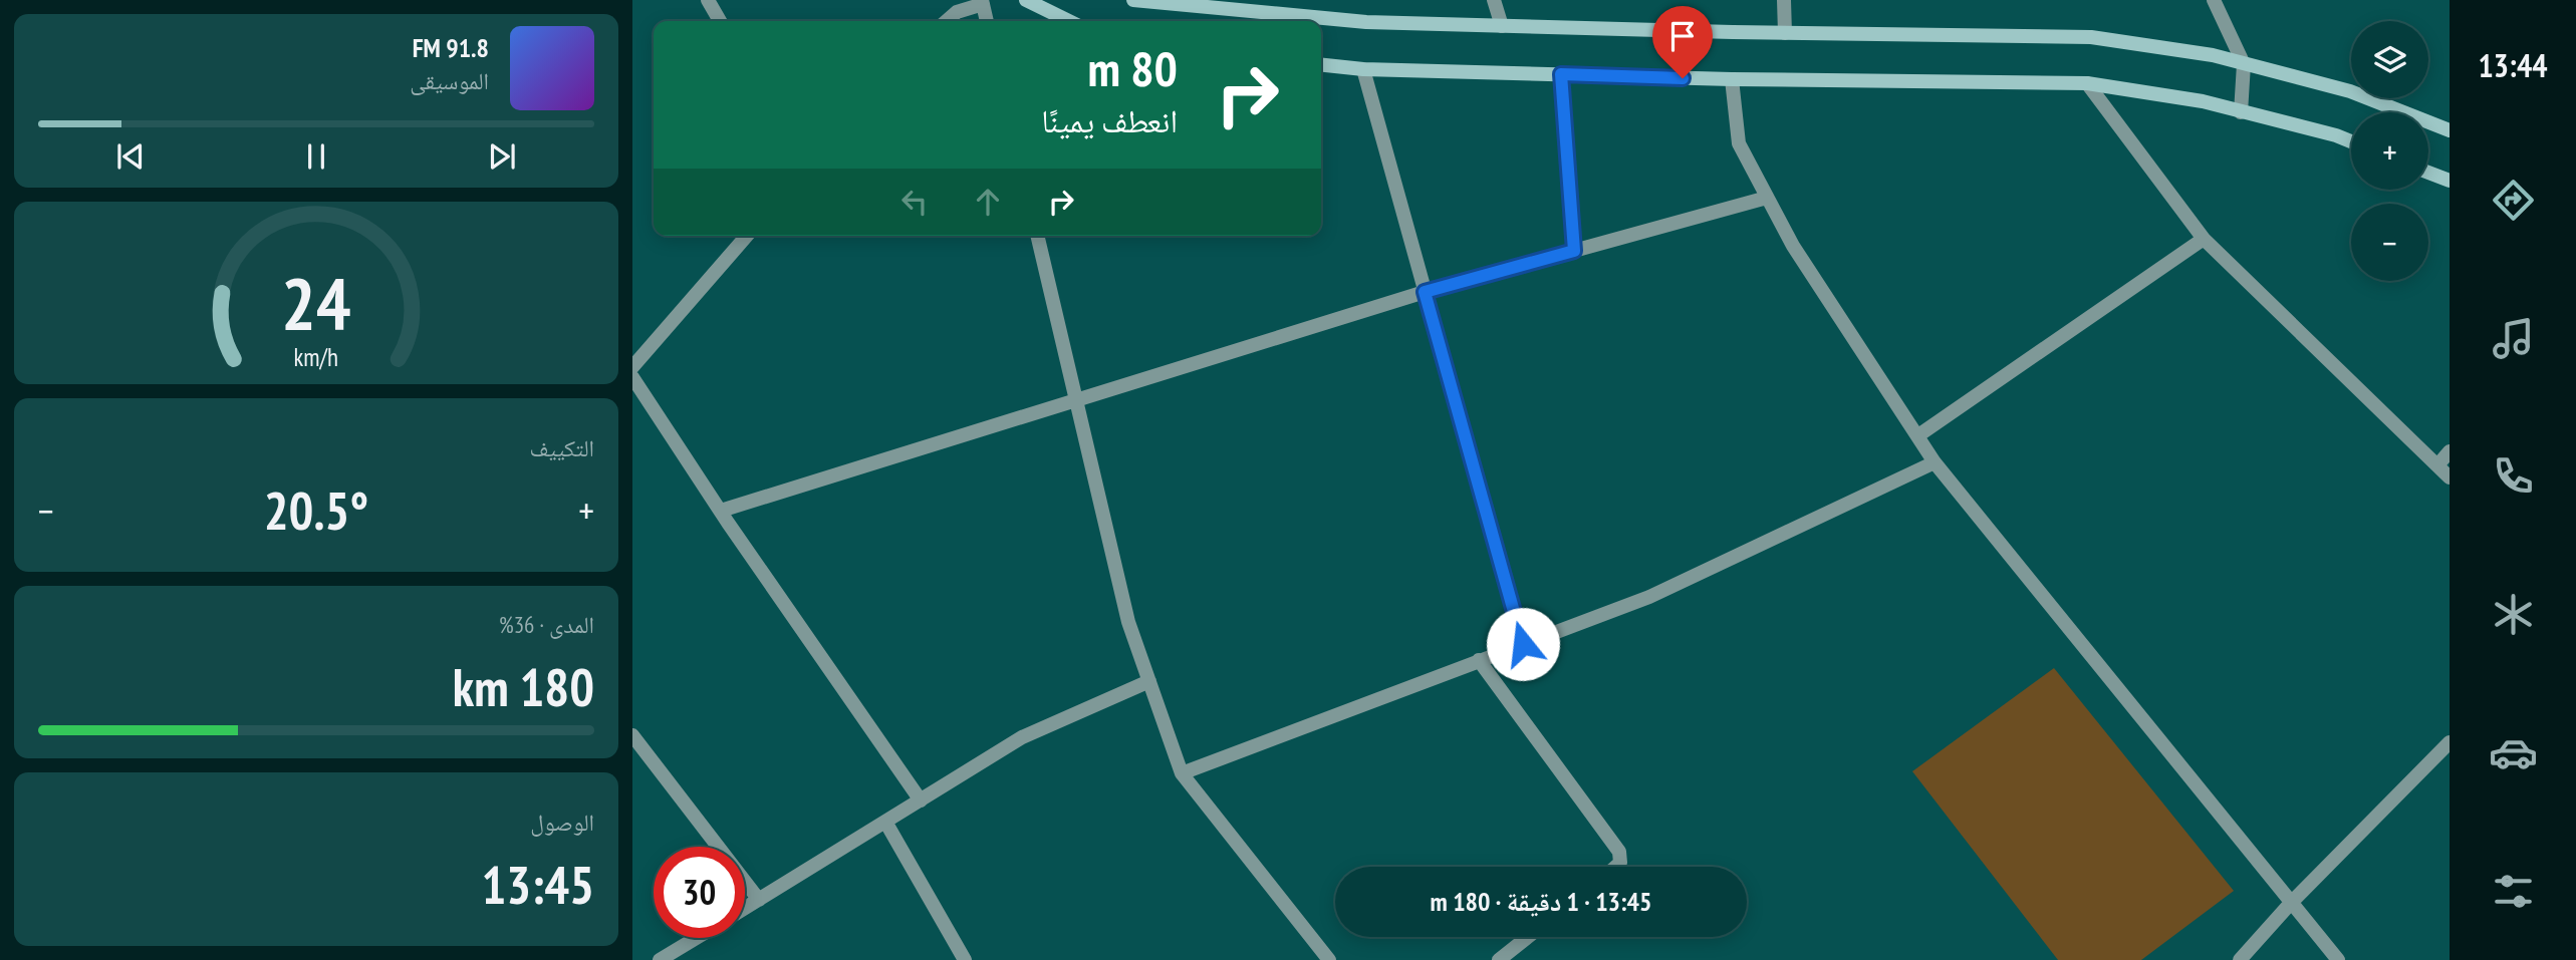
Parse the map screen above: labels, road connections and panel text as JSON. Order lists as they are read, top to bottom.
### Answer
{
  "page": {
    "tabs": "13:44",
    "map_buttons": ["+", "−"],
    "turn": ["80 m", "انعطف يمينًا"],
    "song": ["91.8 FM", "الموسيقى"],
    "tile": [
      "التكييف",
      ["المدى · 36%", "180 km"],
      ["الوصول", "13:45"]
    ],
    "heat": ["−", "20.5°", "+"],
    "limit": "30",
    "trip": "13:45 · 1 دقيقة · 180 m",
    "gauge": ["24", "km/h"]
  }
}
